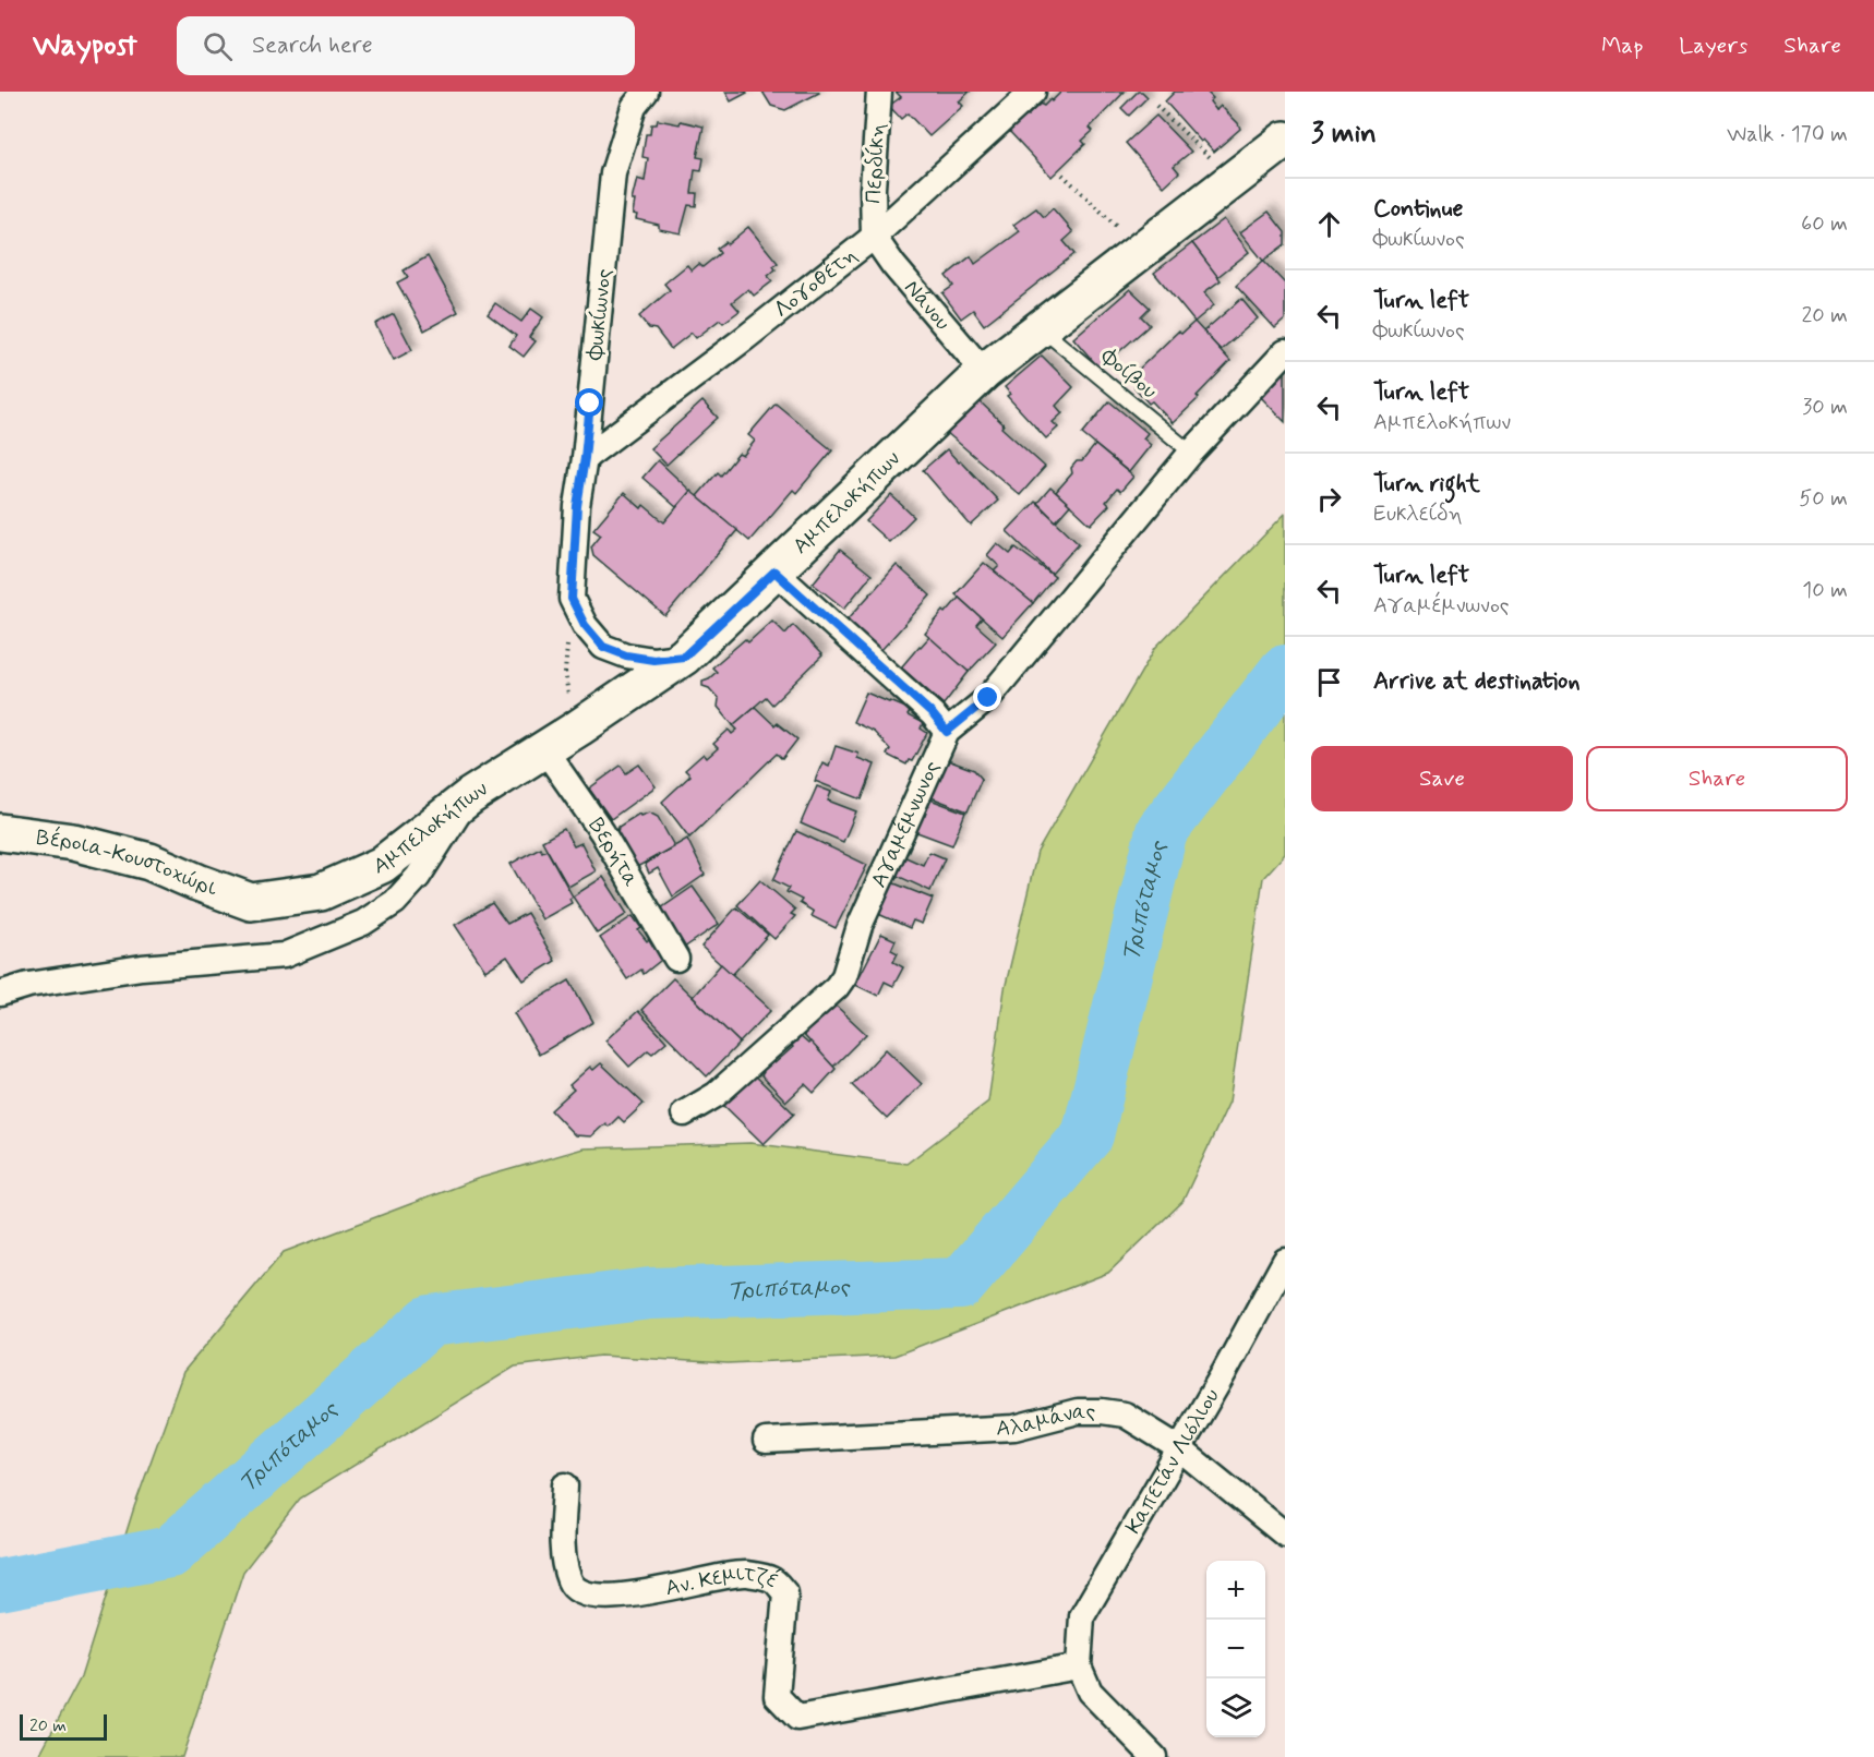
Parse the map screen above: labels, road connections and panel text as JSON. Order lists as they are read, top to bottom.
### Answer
{
  "streets": {
    "street": [
      "Περδίκη",
      "Λογοθέτη",
      "Νάνου",
      "Φωκίωνος",
      "Αμπελοκήπων",
      "Αγαμέμνωνος",
      "Βερήτα",
      "Βέροια-Κουστοχώρι",
      "Αλαμάνας",
      "Καπετάν Λιόλιου",
      "Αν. Κεμιτζέ"
    ],
    "lane": ["Φοίβου"]
  },
  "crossings": [
    ["Περδίκη", "Λογοθέτη"],
    ["Περδίκη", "Νάνου"],
    ["Λογοθέτη", "Νάνου"],
    ["Λογοθέτη", "Φωκίωνος"],
    ["Νάνου", "Αμπελοκήπων"],
    ["Φοίβου", "Αμπελοκήπων"],
    ["Φοίβου", "Αγαμέμνωνος"],
    ["Αμπελοκήπων", "Βερήτα"],
    ["Αμπελοκήπων", "Βέροια-Κουστοχώρι"],
    ["Αλαμάνας", "Καπετάν Λιόλιου"],
    ["Καπετάν Λιόλιου", "Αν. Κεμιτζέ"]
  ],
  "water": ["Τριπόταμος"],
  "scale_bar": "20 m",
  "page": {
    "header": "Waypost",
    "search": "Search here",
    "nav": ["Map", "Layers", "Share"],
    "heading": ["3 min", "Walk · 170 m"],
    "list": [
      ["Continue", "Φωκίωνος", "60 m"],
      ["Turn left", "Φωκίωνος", "20 m"],
      ["Turn left", "Αμπελοκήπων", "30 m"],
      ["Turn right", "Ευκλείδη", "50 m"],
      ["Turn left", "Αγαμέμνωνος", "10 m"],
      "Arrive at destination"
    ],
    "buttons": ["Save", "Share"],
    "map_buttons": ["+", "−"],
    "scale": "20 m"
  }
}
